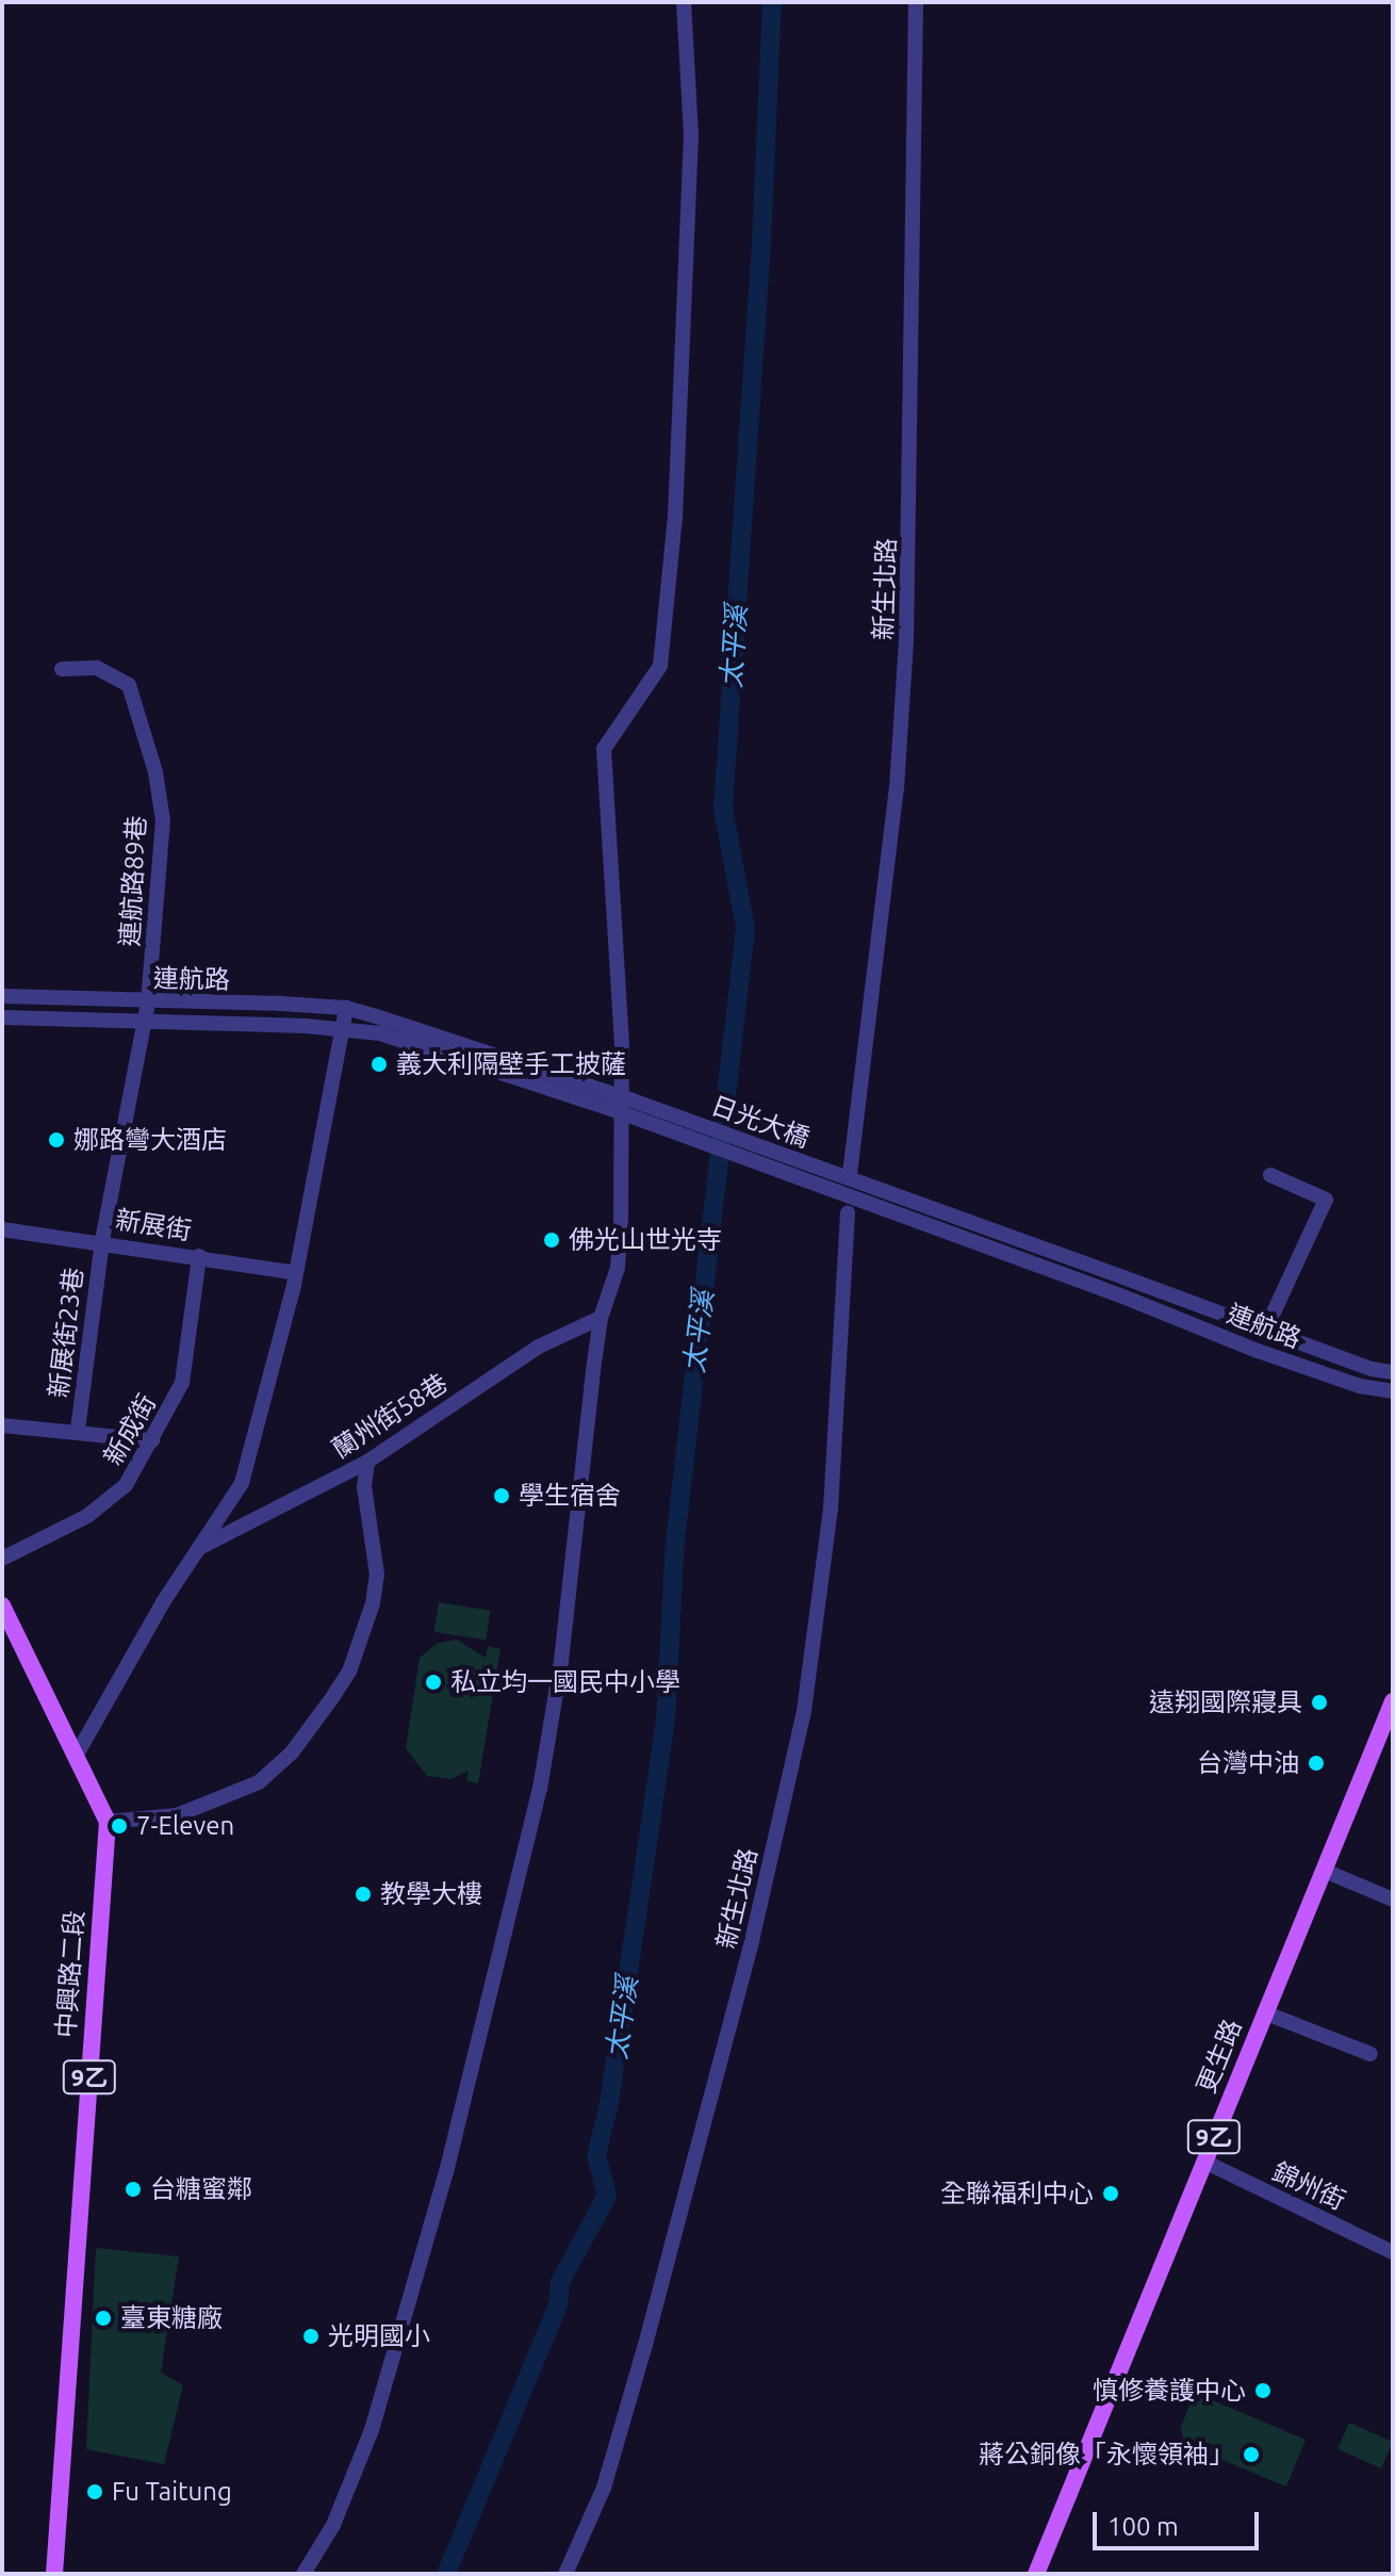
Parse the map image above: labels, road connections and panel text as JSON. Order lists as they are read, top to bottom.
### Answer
{
  "streets": {
    "main road": ["中興路二段", "更生路", "9乙"],
    "street": [
      "新生北路",
      "連航路89巷",
      "連航路",
      "日光大橋",
      "新展街",
      "新展街23巷",
      "蘭州街58巷",
      "新成街",
      "錦州街"
    ]
  },
  "crossings": [
    ["連航路89巷", "連航路"],
    ["連航路89巷", "新展街23巷"],
    ["連航路", "日光大橋"],
    ["連航路", "新展街23巷"],
    ["新展街", "新展街23巷"],
    ["新展街", "新成街"],
    ["更生路", "錦州街"]
  ],
  "water": ["太平溪"],
  "places": [
    "義大利隔壁手工披薩",
    "娜路彎大酒店",
    "佛光山世光寺",
    "學生宿舍",
    "私立均一國民中小學",
    "遠翔國際寢具",
    "台灣中油",
    "7-Eleven",
    "教學大樓",
    "台糖蜜鄰",
    "全聯福利中心",
    "臺東糖廠",
    "光明國小",
    "慎修養護中心",
    "蔣公銅像「永懷領袖」",
    "Fu Taitung"
  ],
  "scale_bar": "100 m"
}
